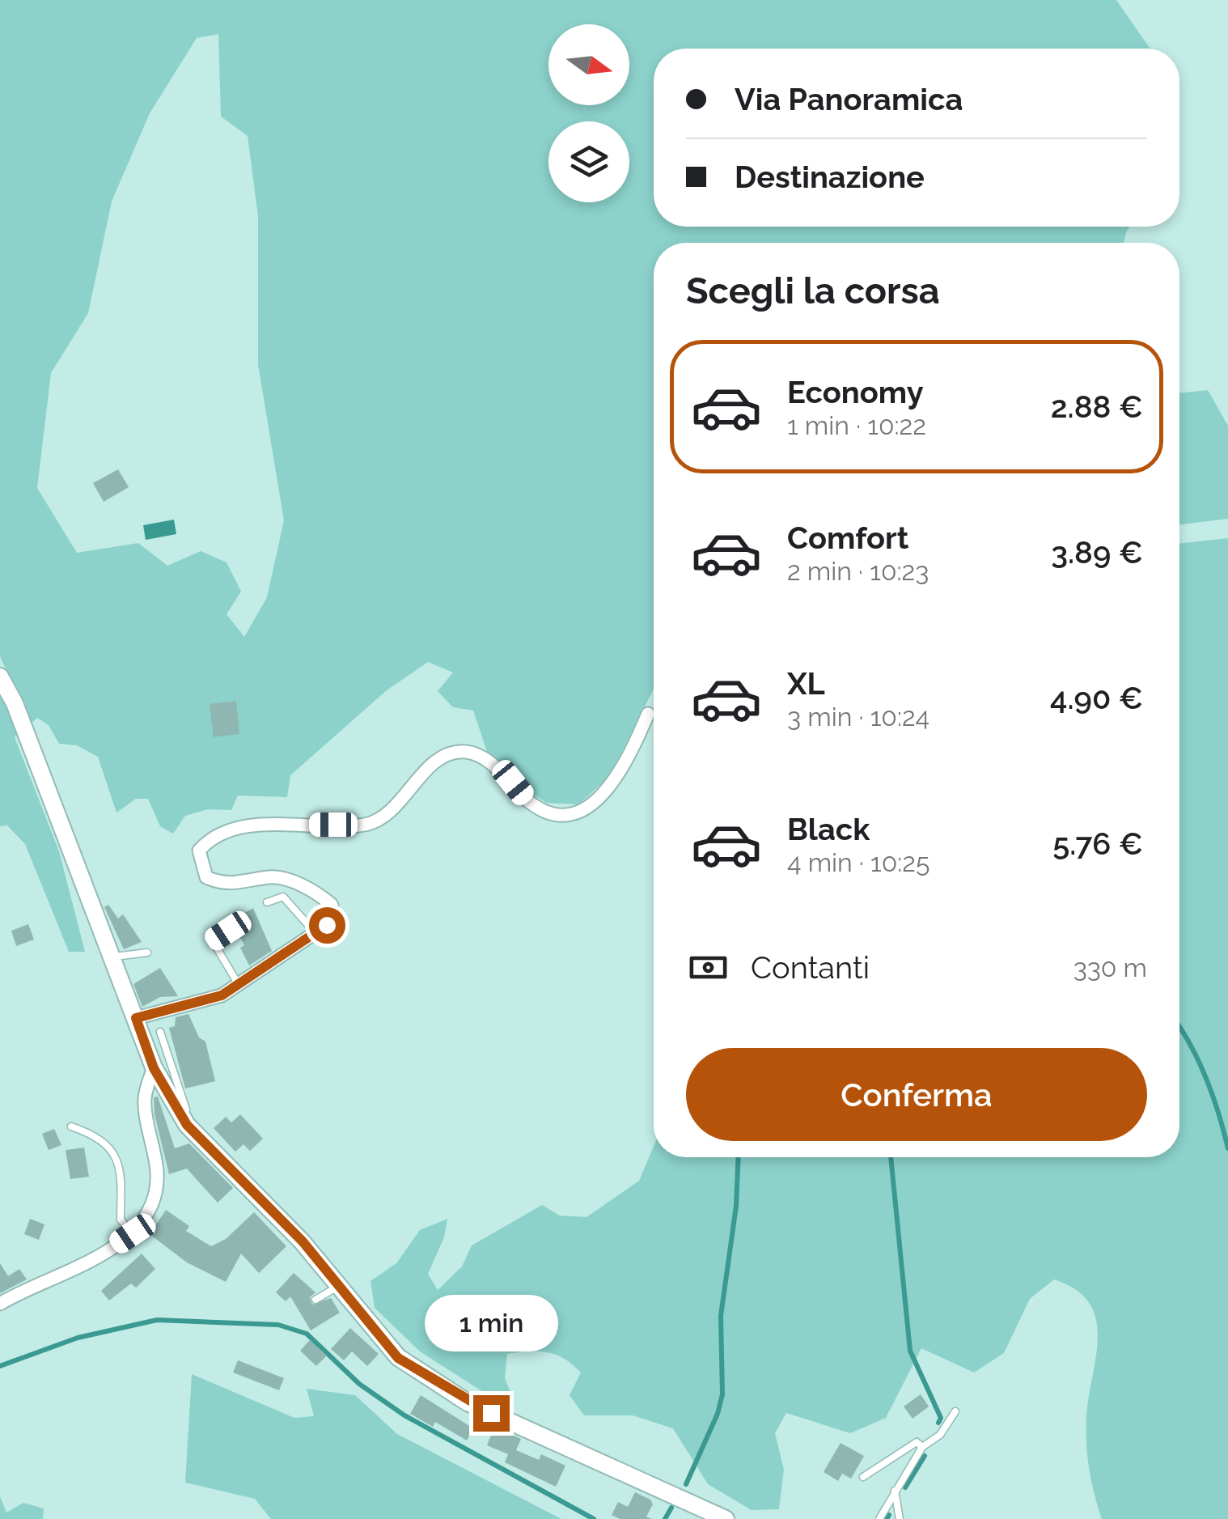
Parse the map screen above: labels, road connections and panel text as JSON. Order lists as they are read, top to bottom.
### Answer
{
  "north": "right",
  "page": {
    "banner": ["Via Panoramica", "Destinazione"],
    "heading": "Scegli la corsa",
    "list": [
      {
        "name": "Economy",
        "note": "1 min · 10:22",
        "value": "2.88 €"
      },
      {
        "name": "Comfort",
        "note": "2 min · 10:23",
        "value": "3.89 €"
      },
      {
        "name": "XL",
        "note": "3 min · 10:24",
        "value": "4.90 €"
      },
      {
        "name": "Black",
        "note": "4 min · 10:25",
        "value": "5.76 €"
      }
    ],
    "pay": ["Contanti", "330 m"],
    "buttons": "Conferma",
    "bubble": "1 min"
  }
}
